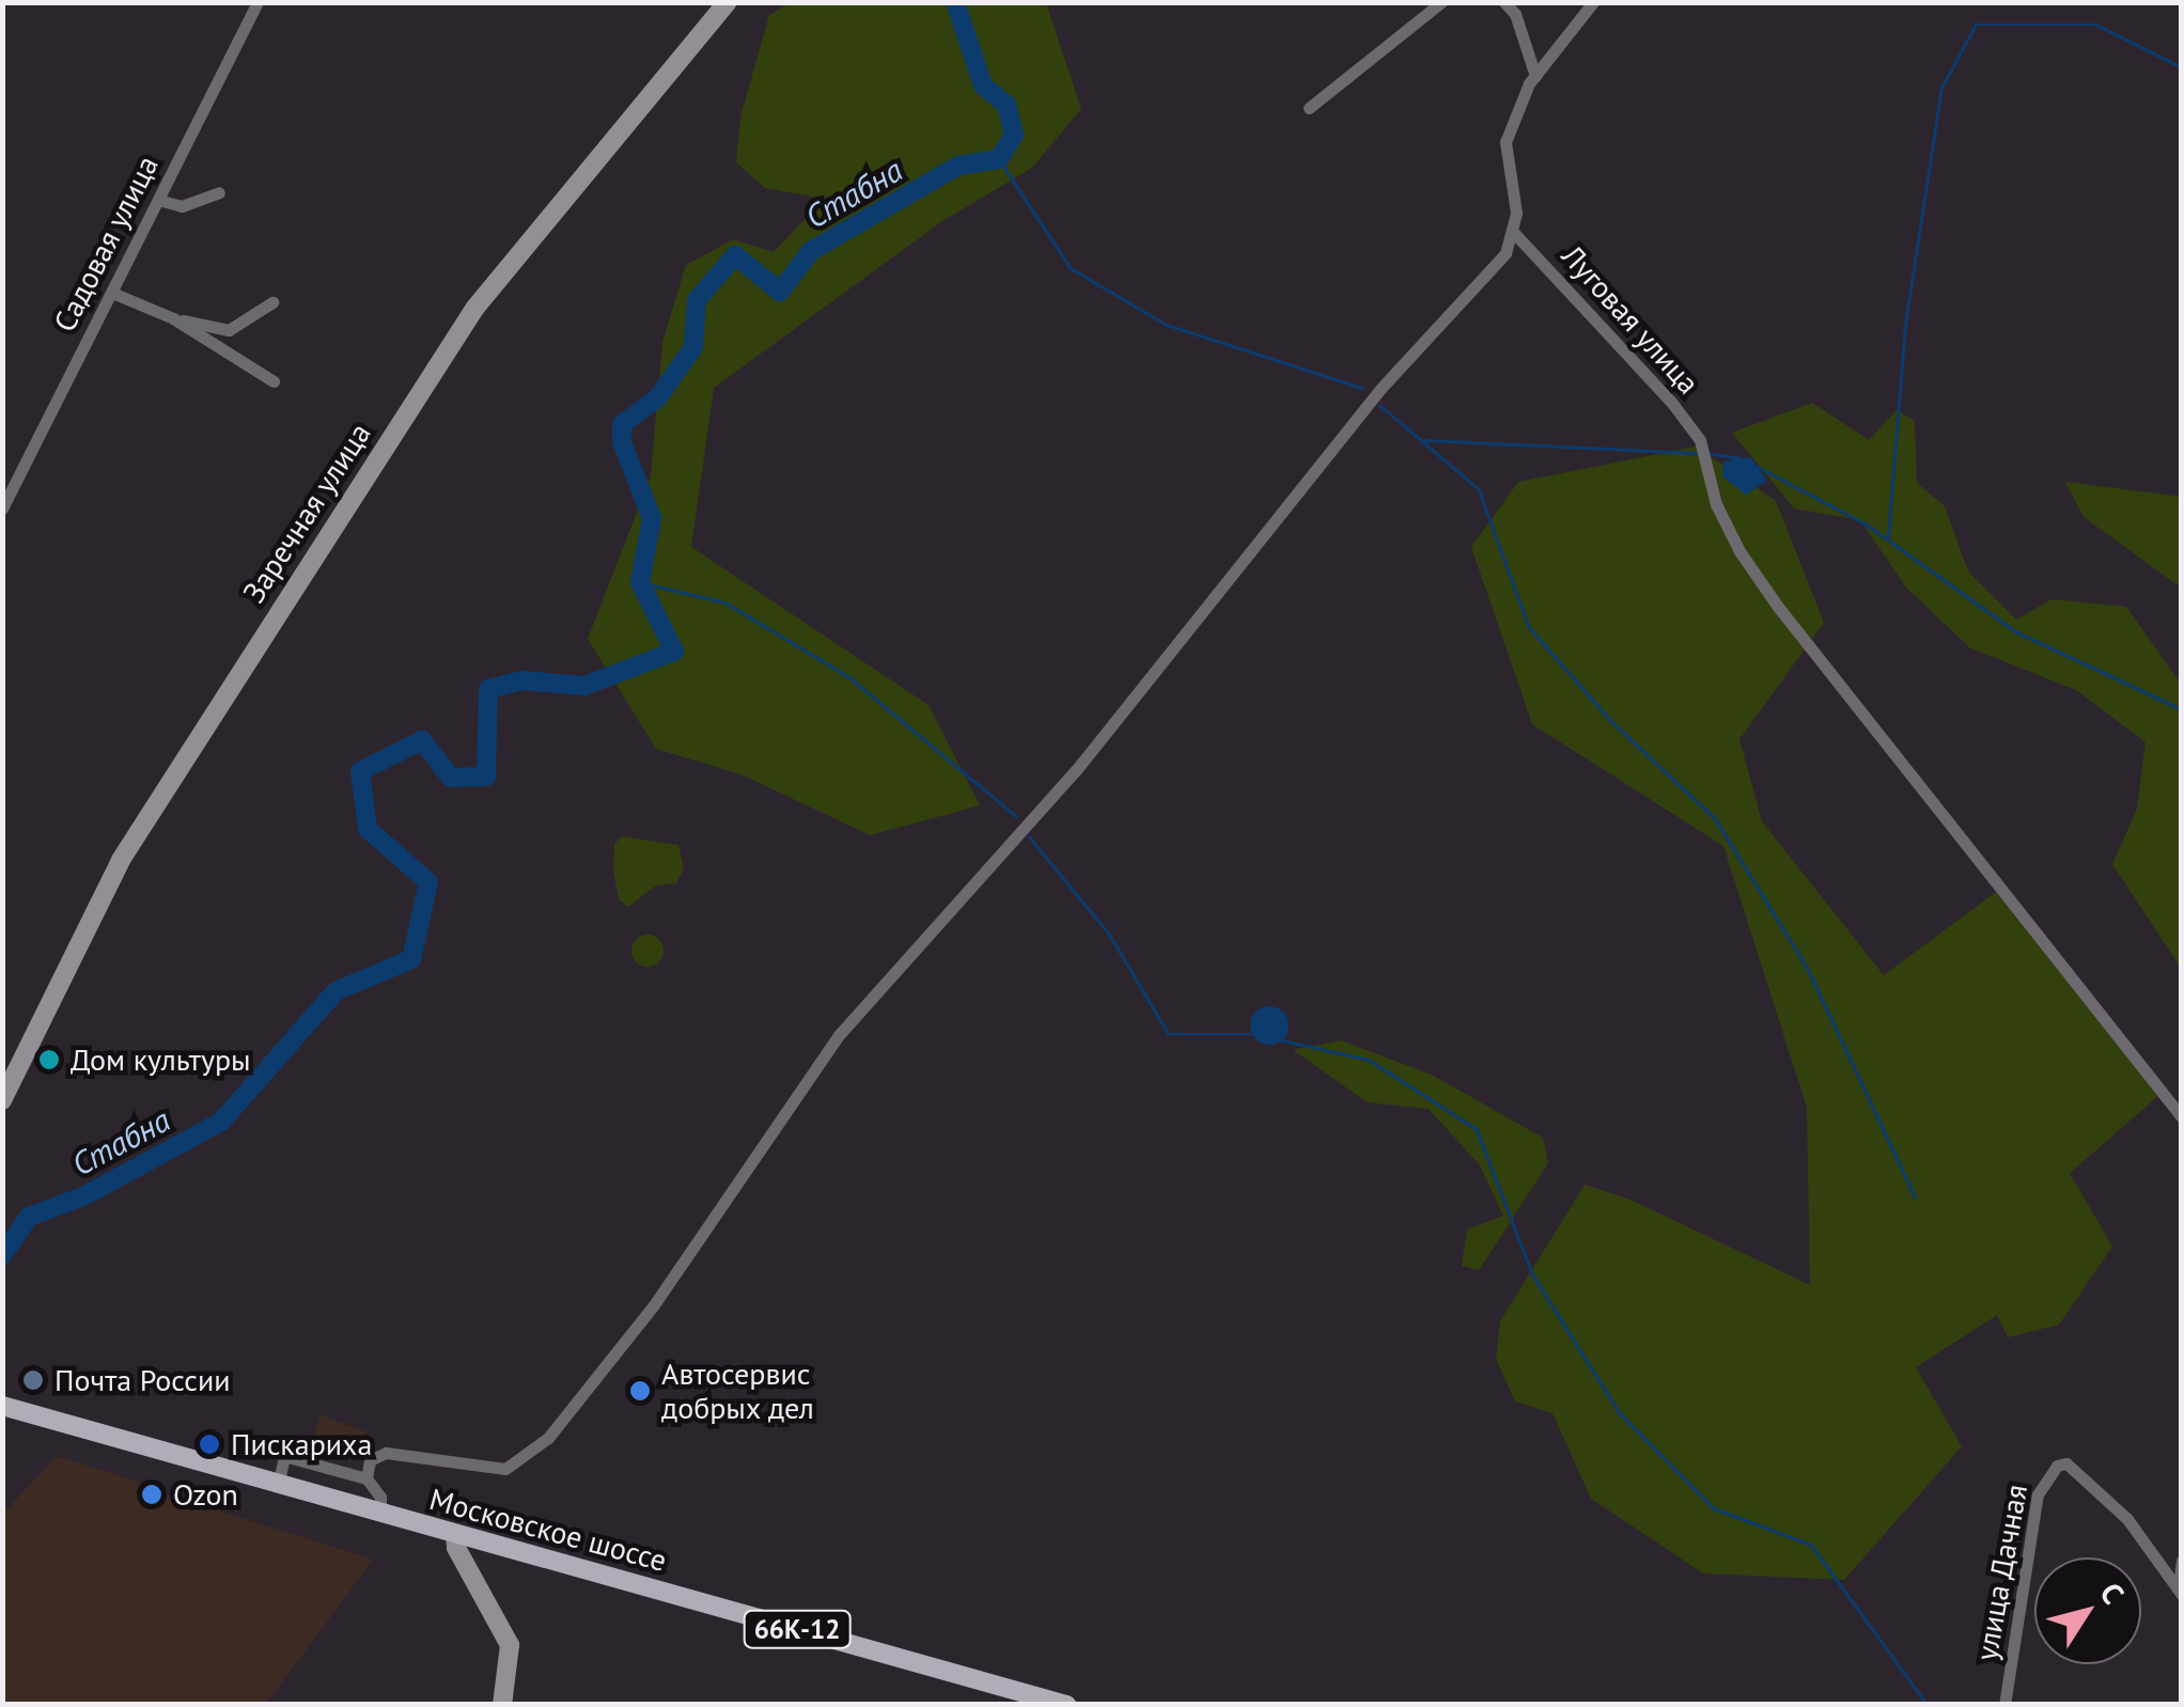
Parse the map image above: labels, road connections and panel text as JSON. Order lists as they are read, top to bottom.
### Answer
{
  "streets": {
    "main road": ["Московское шоссе", "66К-12"],
    "street": [
      "Садовая улица",
      "Луговая улица",
      "Заречная улица",
      "улица Дачная"
    ]
  },
  "water": ["Стабна"],
  "places": [
    "Дом культуры",
    "Почта России",
    "Автосервис добрых дел",
    "Пискариха",
    "Ozon"
  ],
  "north": "top right"
}
